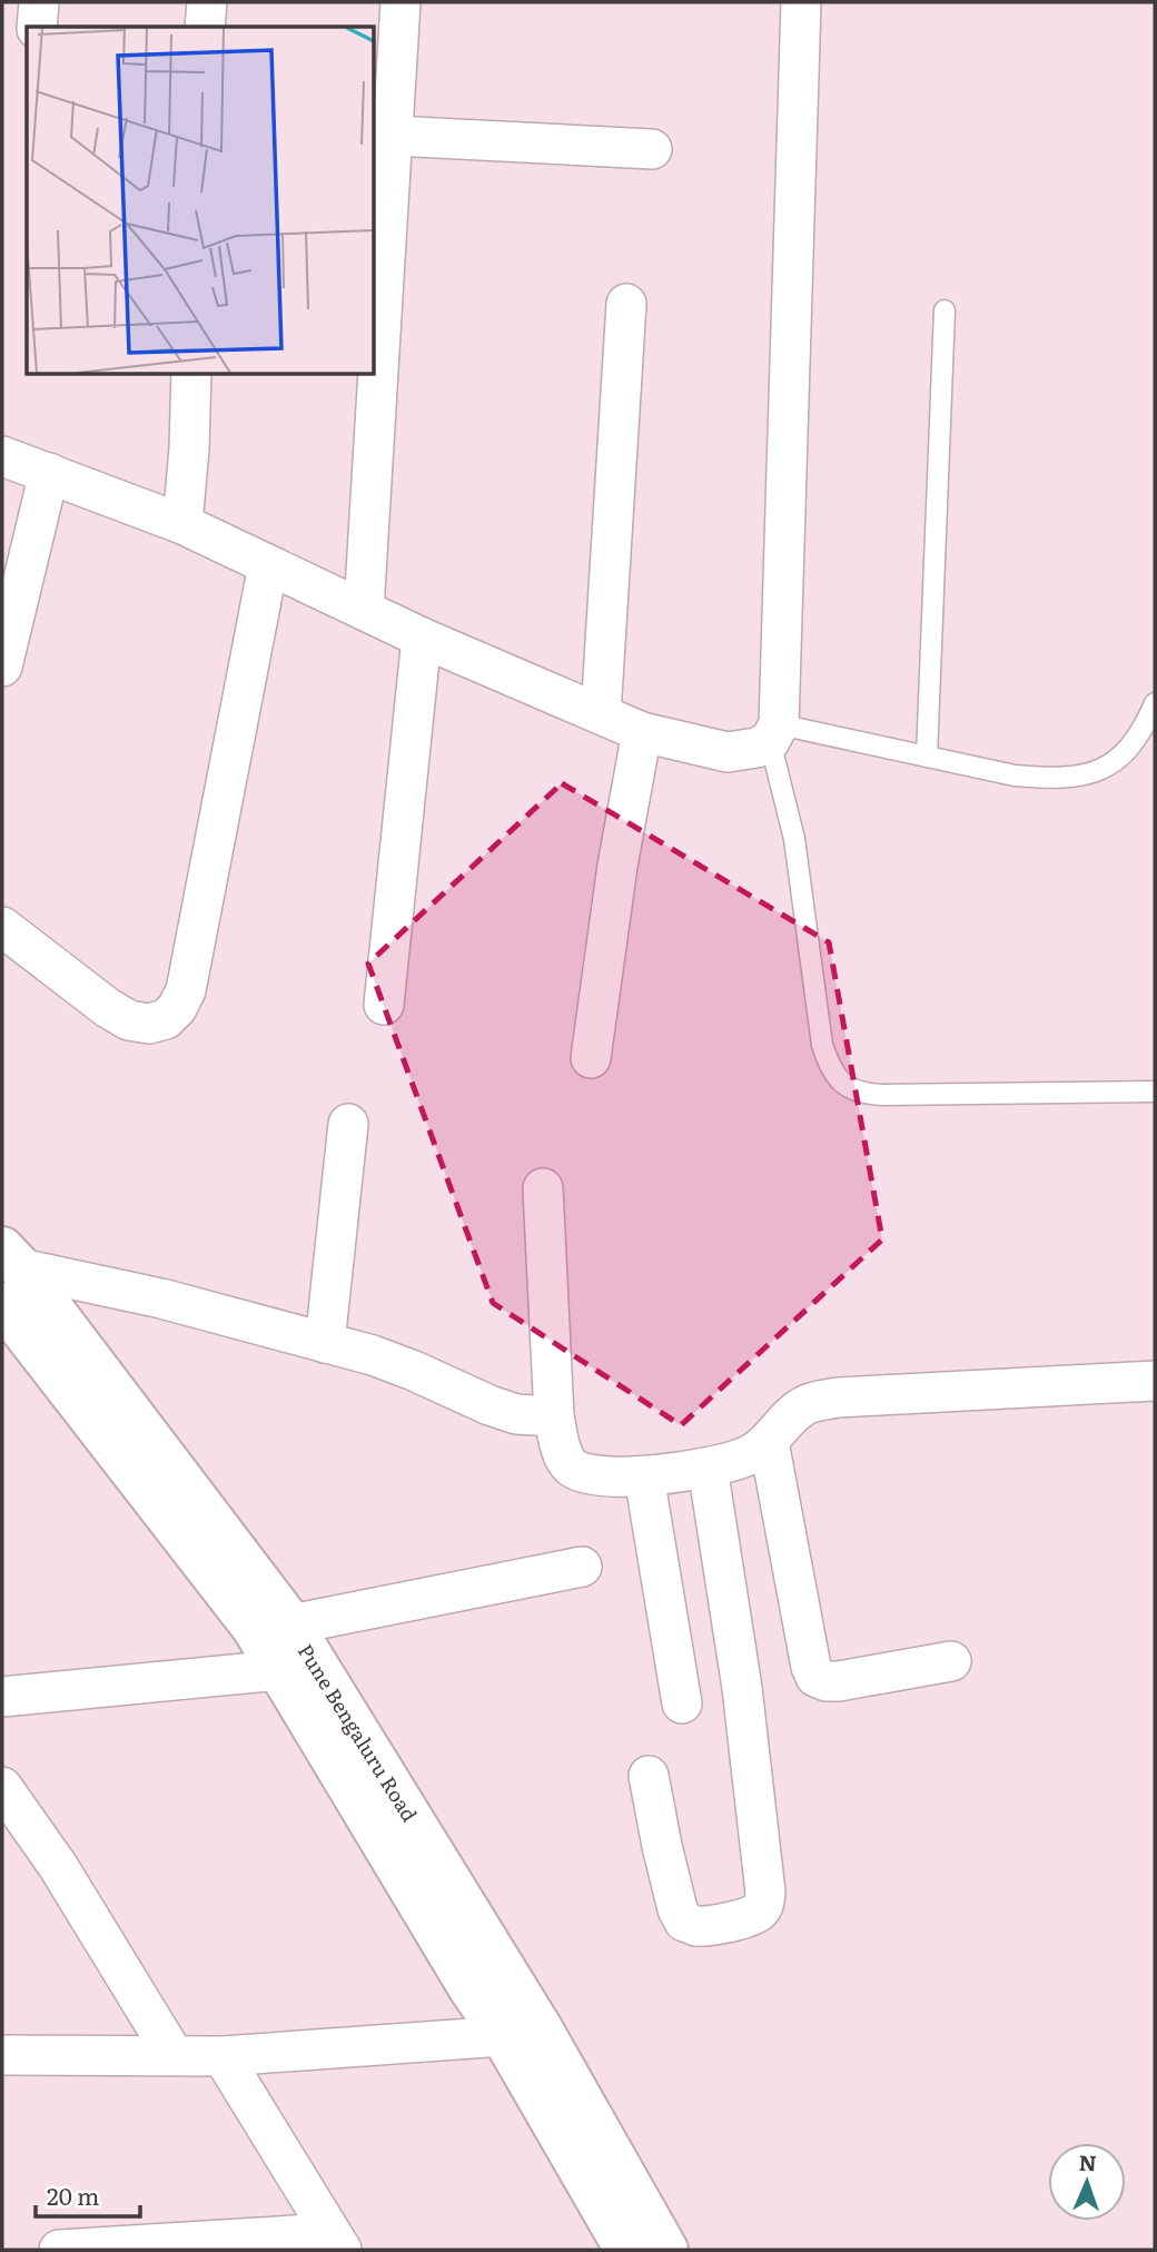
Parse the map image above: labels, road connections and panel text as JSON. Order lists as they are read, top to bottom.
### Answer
{
  "streets": {
    "main road": ["Pune Bengaluru Road"]
  },
  "scale_bar": "20 m",
  "north": "top"
}
